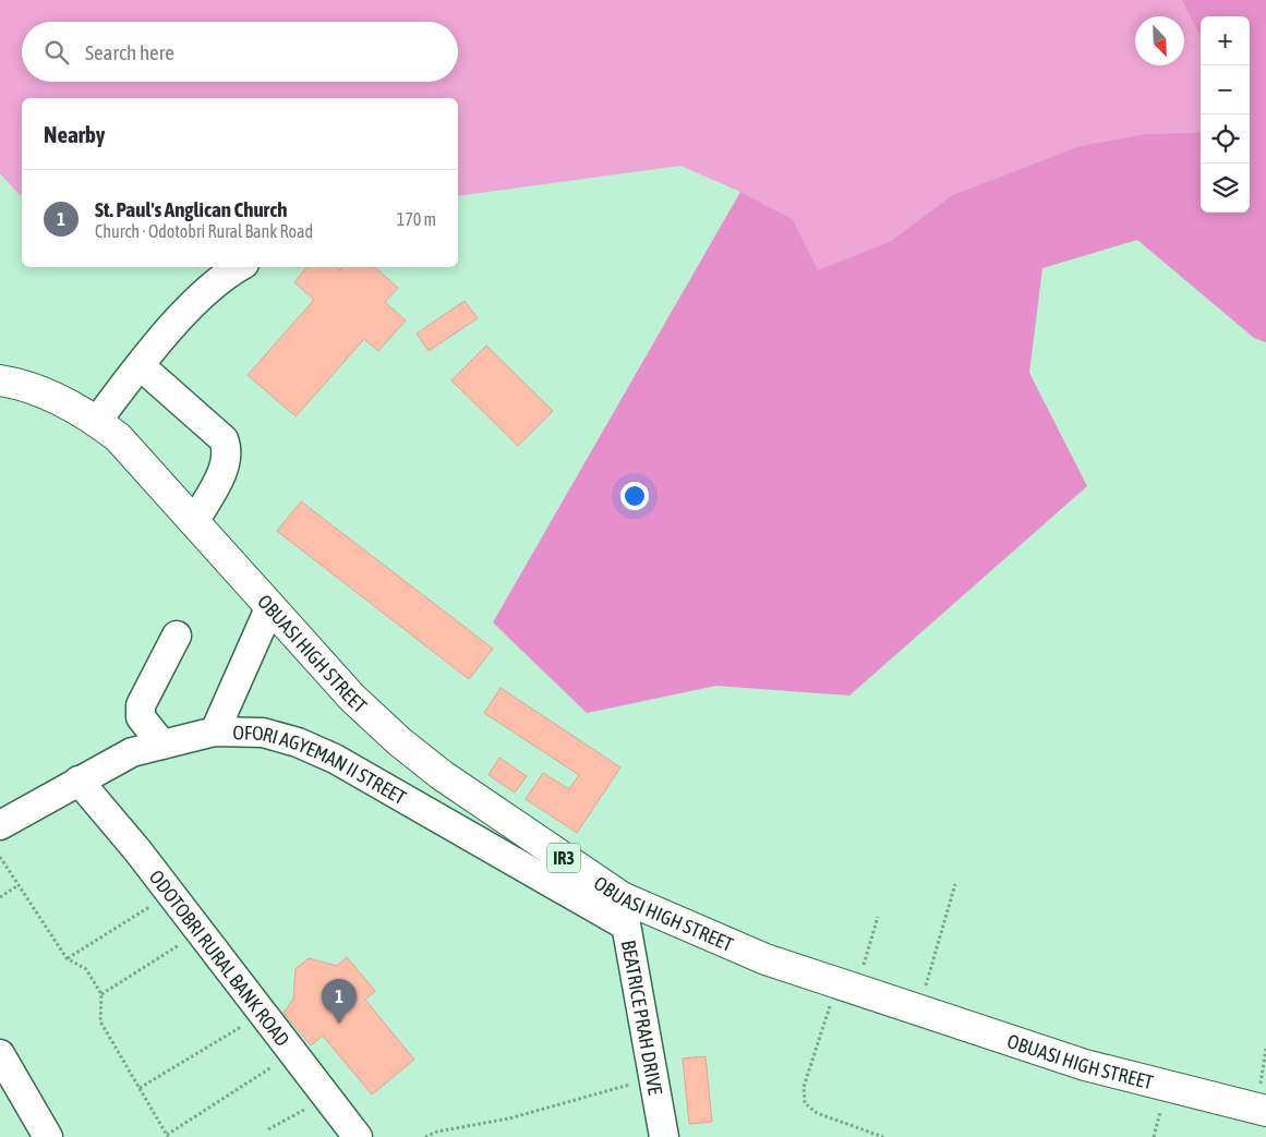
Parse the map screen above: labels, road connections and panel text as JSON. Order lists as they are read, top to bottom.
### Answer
{
  "streets": {
    "main road": ["OBUASI HIGH STREET", "IR3"],
    "street": ["OFORI AGYEMAN II STREET", "ODOTOBRI RURAL BANK ROAD", "BEATRICE PRAH DRIVE"]
  },
  "crossings": [
    ["OBUASI HIGH STREET", "OFORI AGYEMAN II STREET"],
    ["OBUASI HIGH STREET", "BEATRICE PRAH DRIVE"],
    ["OFORI AGYEMAN II STREET", "ODOTOBRI RURAL BANK ROAD"],
    ["OFORI AGYEMAN II STREET", "BEATRICE PRAH DRIVE"]
  ],
  "north": "bottom right",
  "page": {
    "map_buttons": ["+", "−"],
    "search": "Search here",
    "heading": "Nearby",
    "list": [
      {
        "mark": "1",
        "name": "St. Paul's Anglican Church",
        "note": "Church · Odotobri Rural Bank Road",
        "value": "170 m"
      }
    ],
    "pins": "1"
  }
}
